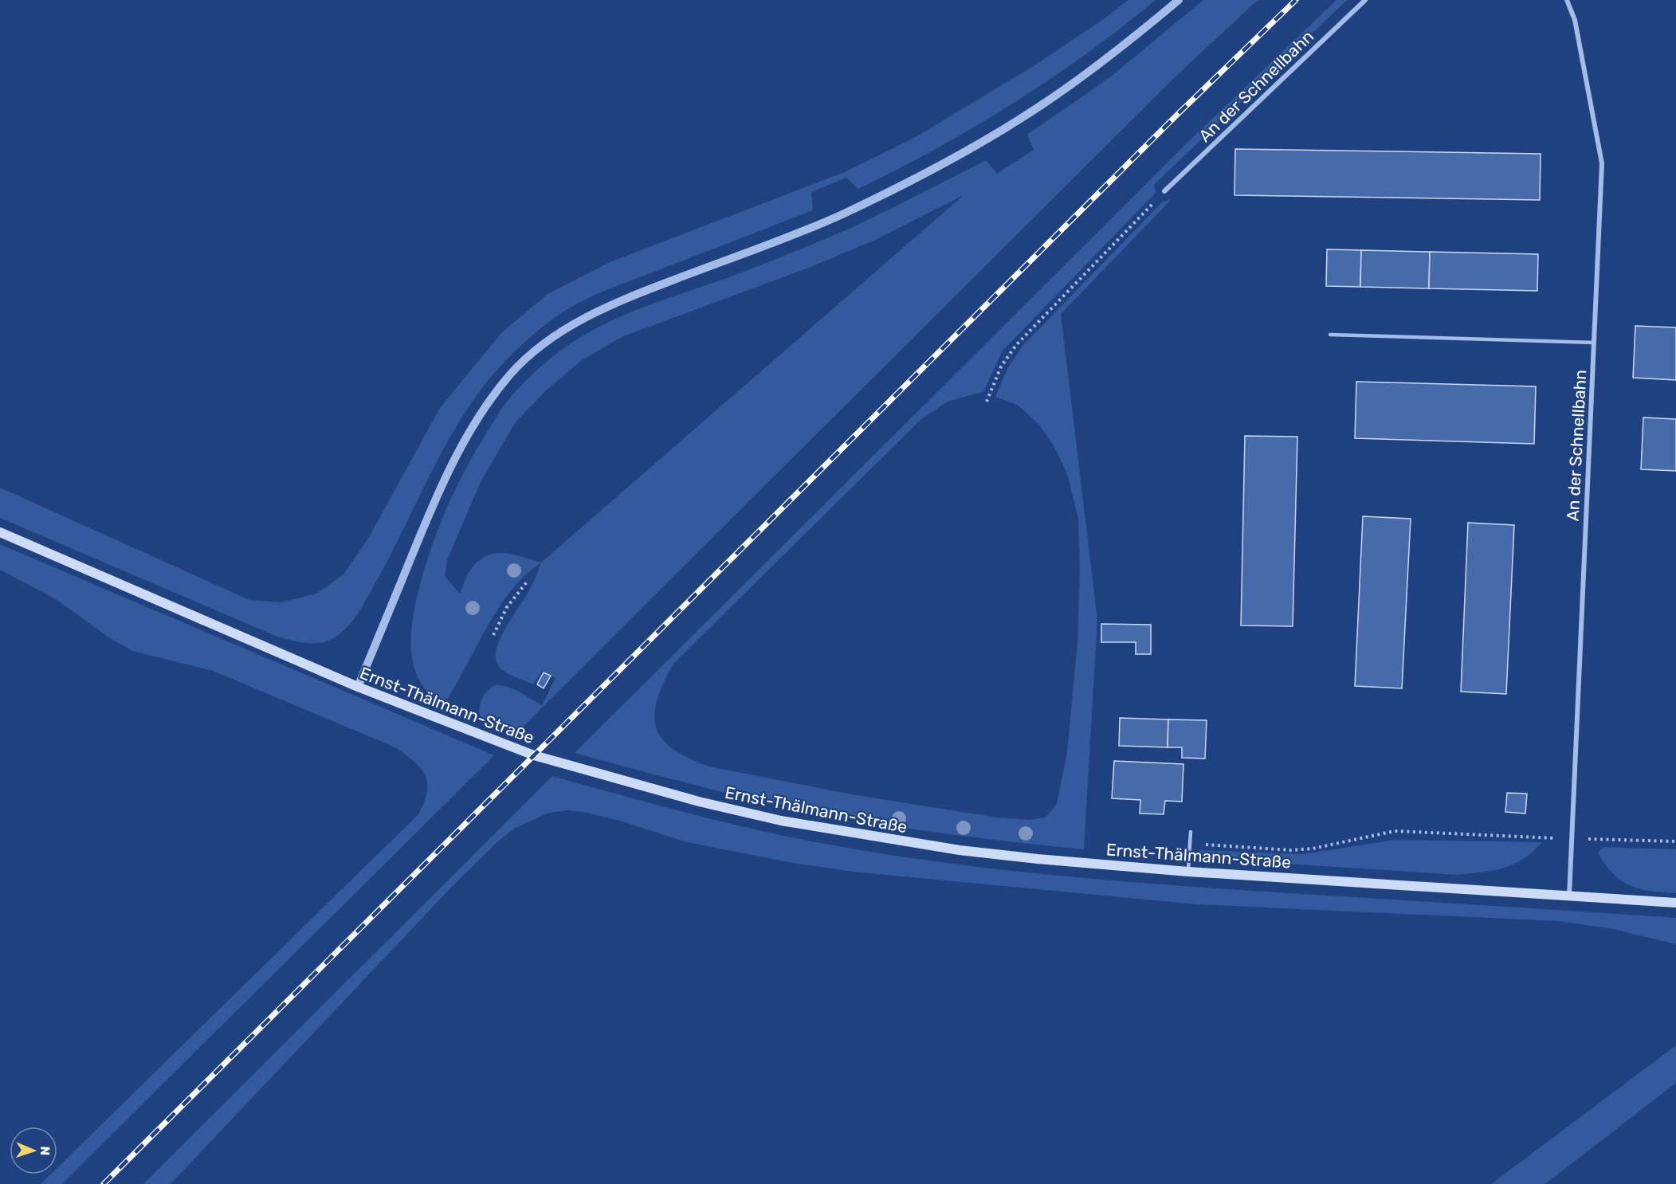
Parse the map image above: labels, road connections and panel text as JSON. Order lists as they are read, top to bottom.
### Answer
{
  "streets": {
    "main road": ["Ernst-Thälmann-Straße"],
    "street": ["An der Schnellbahn"]
  },
  "crossings": [
    ["An der Schnellbahn", "Ernst-Thälmann-Straße"]
  ],
  "north": "right"
}
